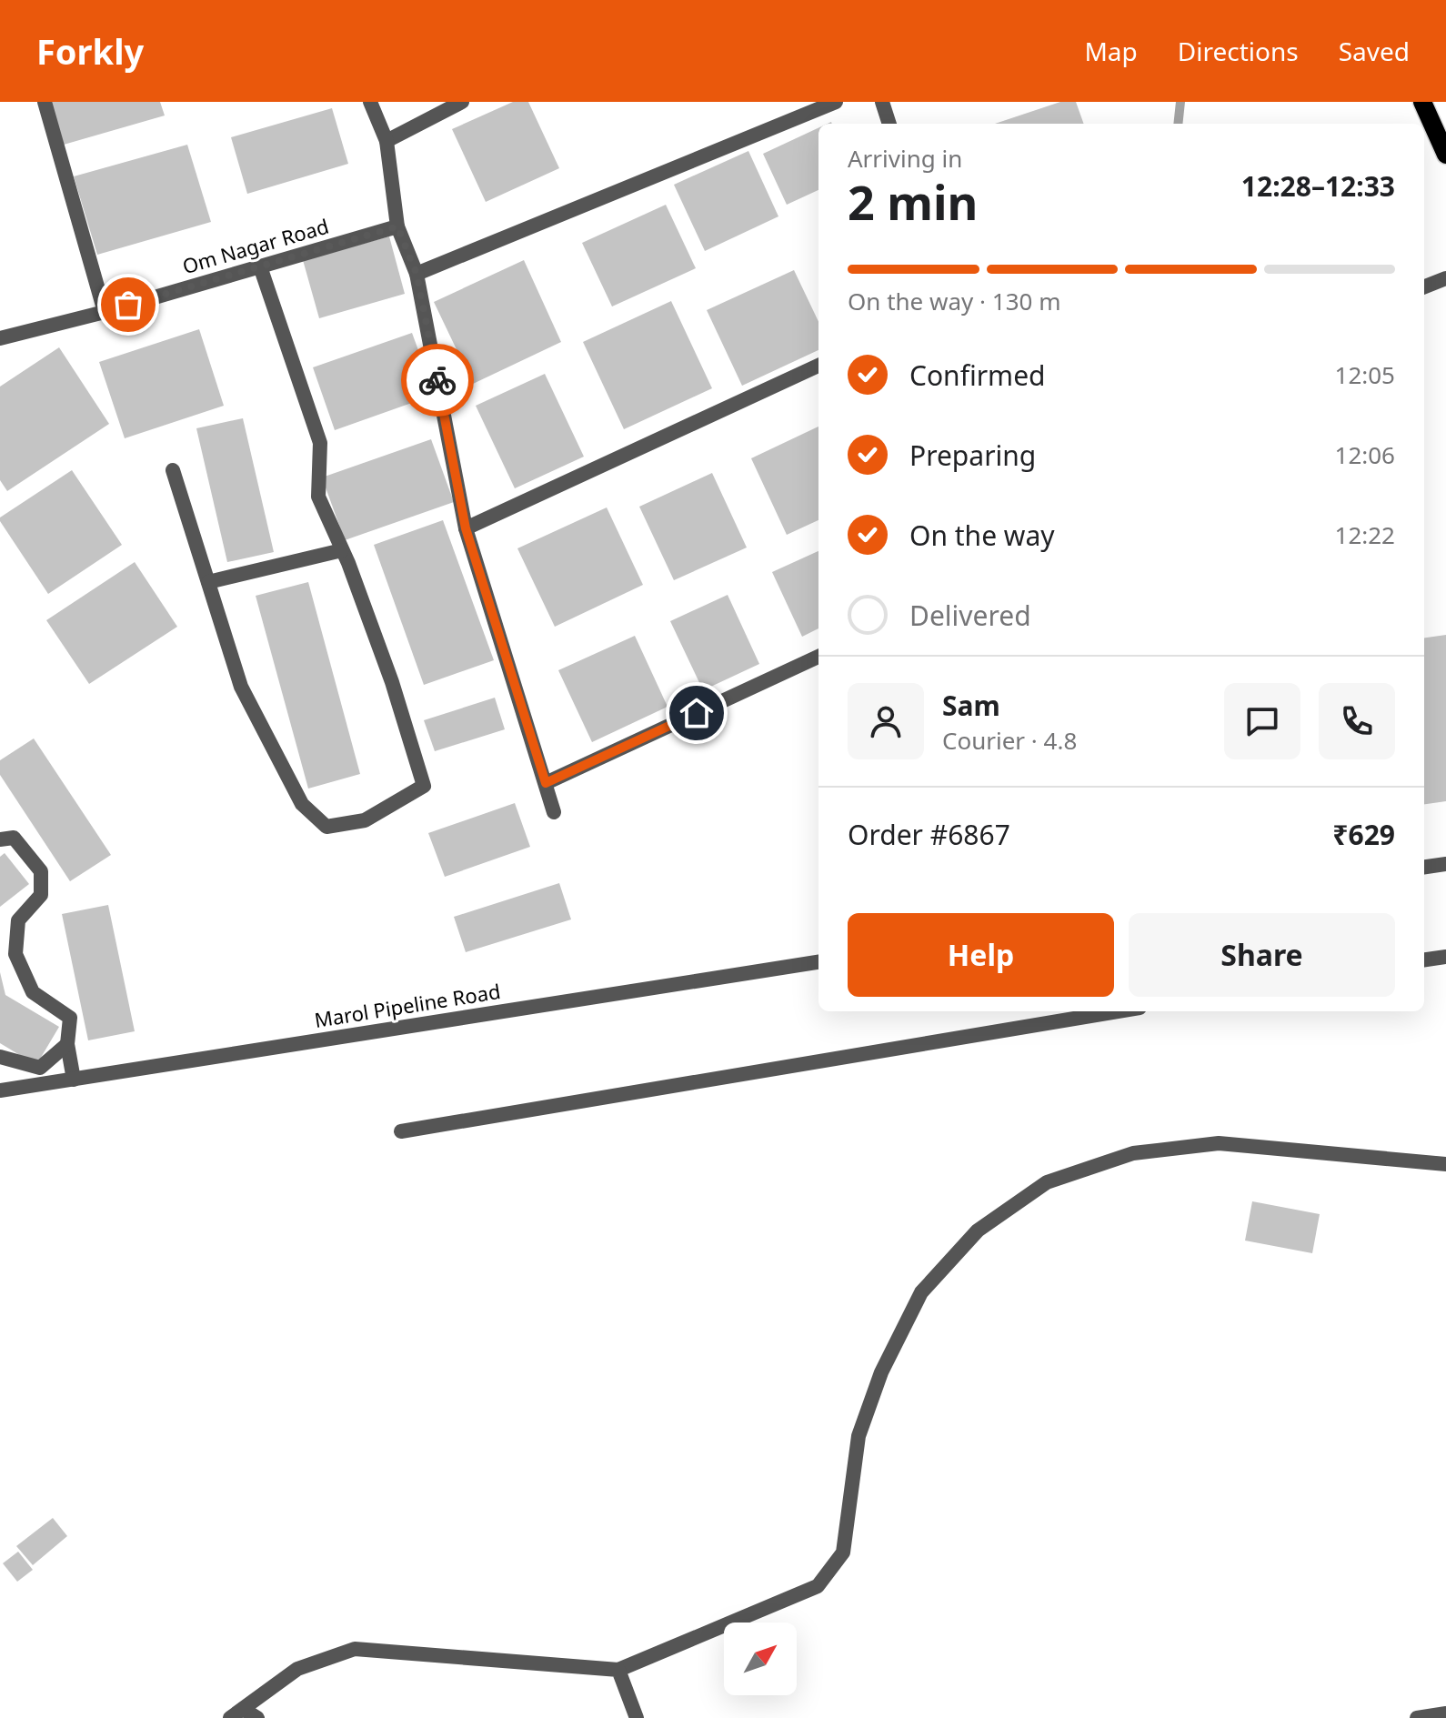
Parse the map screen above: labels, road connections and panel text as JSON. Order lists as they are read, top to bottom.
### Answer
{
  "streets": {
    "street": ["Om Nagar Road", "Marol Pipeline Road"]
  },
  "north": "top right",
  "page": {
    "header": "Forkly",
    "nav": ["Map", "Directions", "Saved"],
    "heading": ["2 min", "Arriving in", "12:28–12:33"],
    "panel": [
      "Sam",
      "Courier · 4.8",
      "Order #6867",
      "₹629"
    ],
    "bar": "On the way · 130 m",
    "list": [
      ["Confirmed", "12:05"],
      ["Preparing", "12:06"],
      ["On the way", "12:22"],
      "Delivered"
    ],
    "buttons": ["Help", "Share"]
  }
}
